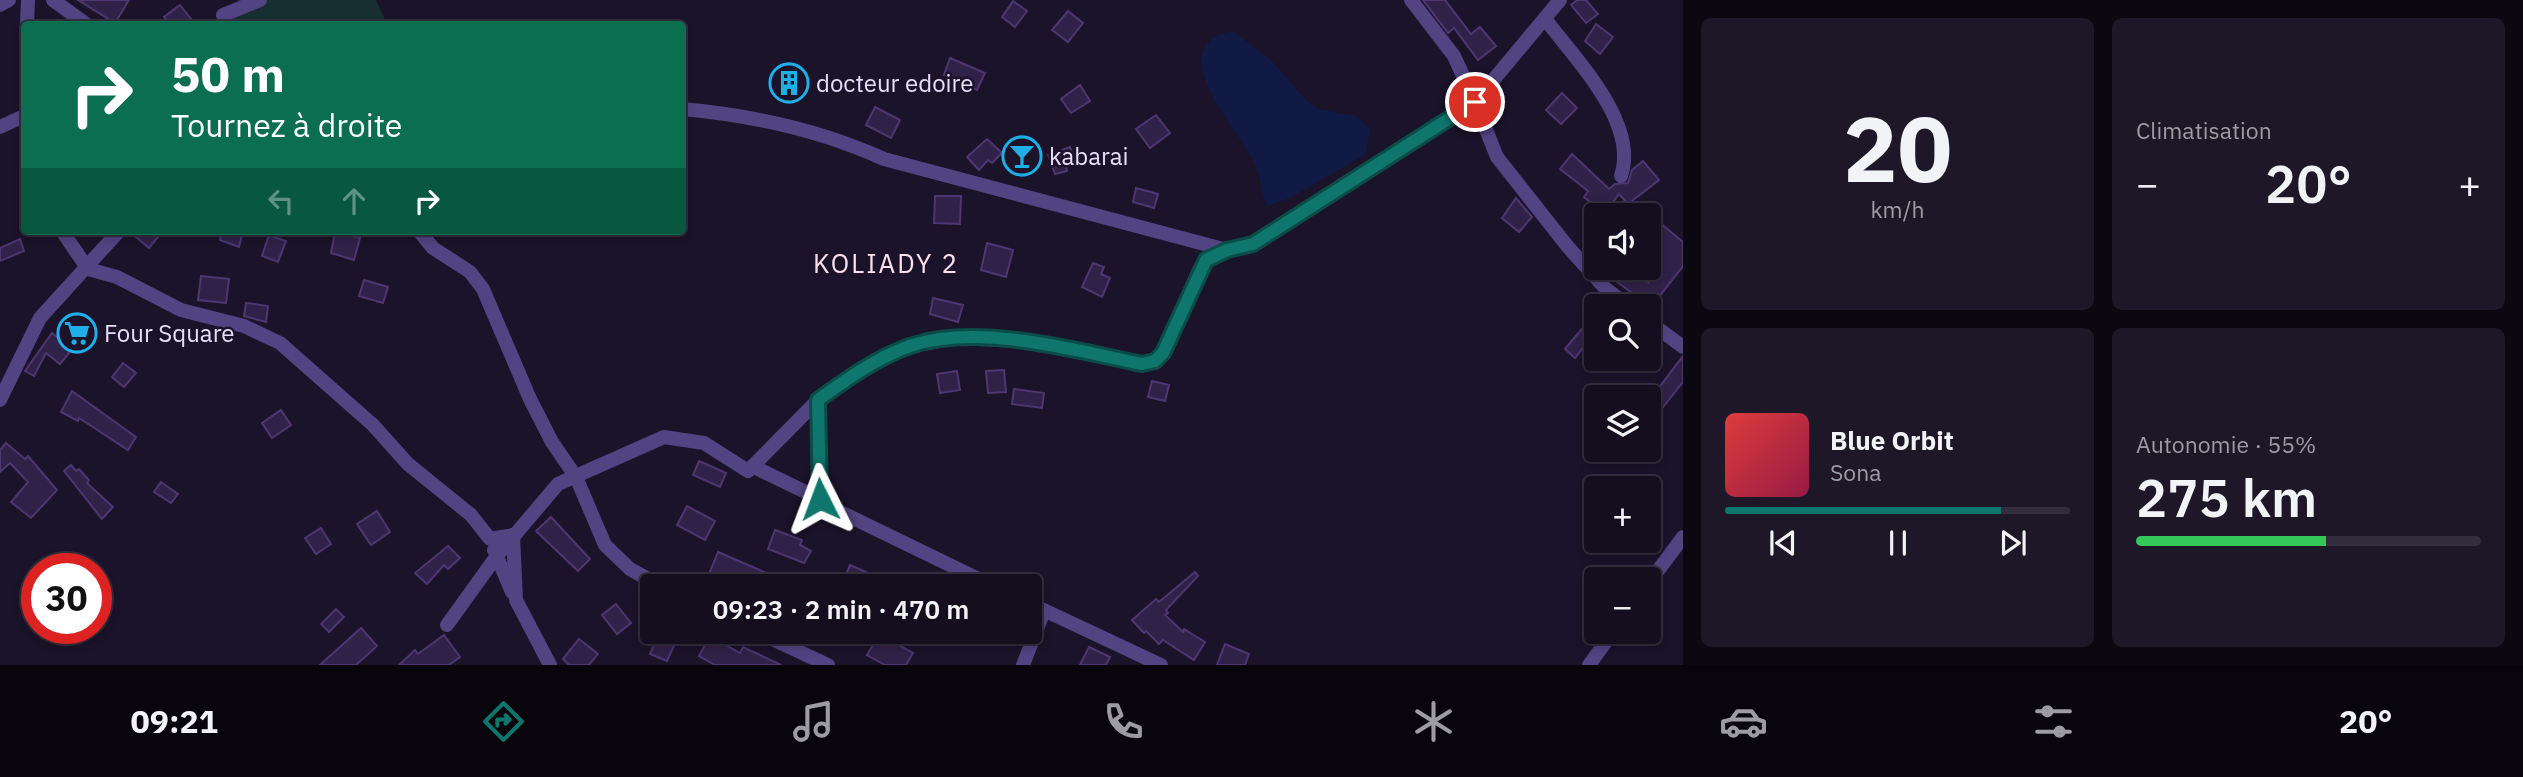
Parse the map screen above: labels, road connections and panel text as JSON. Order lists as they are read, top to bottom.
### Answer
{
  "districts": ["KOLIADY 2"],
  "places": {
    "building": ["docteur edoire"],
    "bar": ["kabarai"],
    "supermarket": ["Four Square"]
  },
  "page": {
    "tile": [
      ["20", "km/h"],
      "Climatisation",
      ["Autonomie · 55%", "275 km"]
    ],
    "turn": ["50 m", "Tournez à droite"],
    "heat": ["−", "20°", "+"],
    "map_buttons": ["+", "−"],
    "song": ["Blue Orbit", "Sona"],
    "limit": "30",
    "trip": "09:23 · 2 min · 470 m",
    "tabs": ["09:21", "20°"]
  }
}
